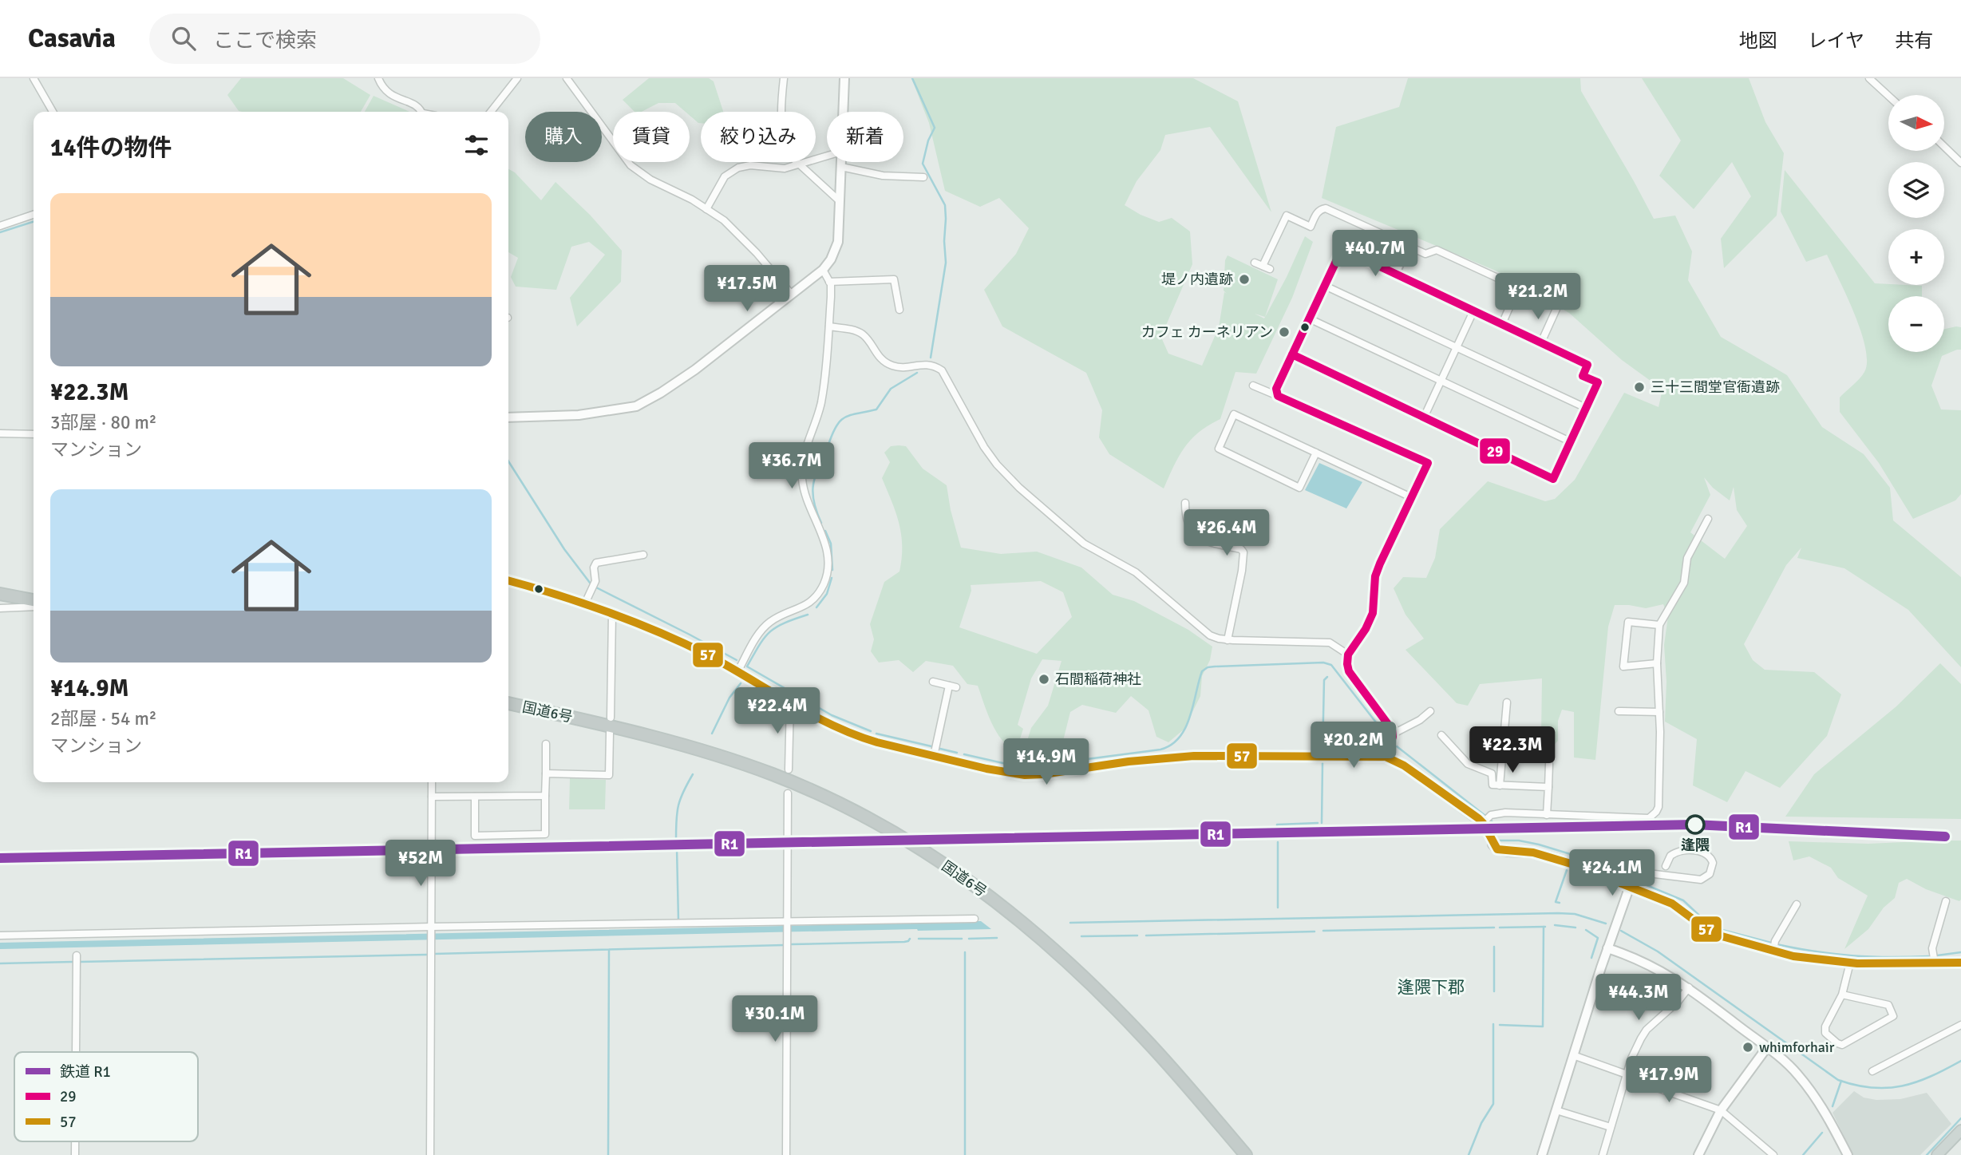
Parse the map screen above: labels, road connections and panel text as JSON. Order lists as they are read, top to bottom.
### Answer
{
  "streets": {
    "highway": ["国道6号"]
  },
  "districts": ["逢隈下郡"],
  "places": [
    "堤ノ内遺跡",
    "カフェ カーネリアン",
    "三十三間堂官衙遺跡",
    "石間稲荷神社",
    "逢隈",
    "whimforhair"
  ],
  "lines": ["transit line 29", "transit line 57", "rail line R1"],
  "legend": ["鉄道 R1", "29", "57"],
  "north": "right",
  "page": {
    "header": "Casavia",
    "search": "ここで検索",
    "nav": ["地図", "レイヤ", "共有"],
    "map_buttons": ["+", "−"],
    "chip": [
      "購入",
      "賃貸",
      "絞り込み",
      "新着"
    ],
    "heading": "14件の物件",
    "list": [
      {
        "name": "¥22.3M",
        "note": "3部屋 · 80 m² · マンション"
      },
      {
        "name": "¥14.9M",
        "note": "2部屋 · 54 m² · マンション"
      }
    ],
    "price": [
      "¥40.7M",
      "¥17.5M",
      "¥21.2M",
      "¥36.7M",
      "¥26.4M",
      "¥22.4M",
      "¥20.2M",
      "¥22.3M",
      "¥14.9M",
      "¥52M",
      "¥24.1M",
      "¥44.3M",
      "¥30.1M",
      "¥17.9M"
    ]
  }
}
